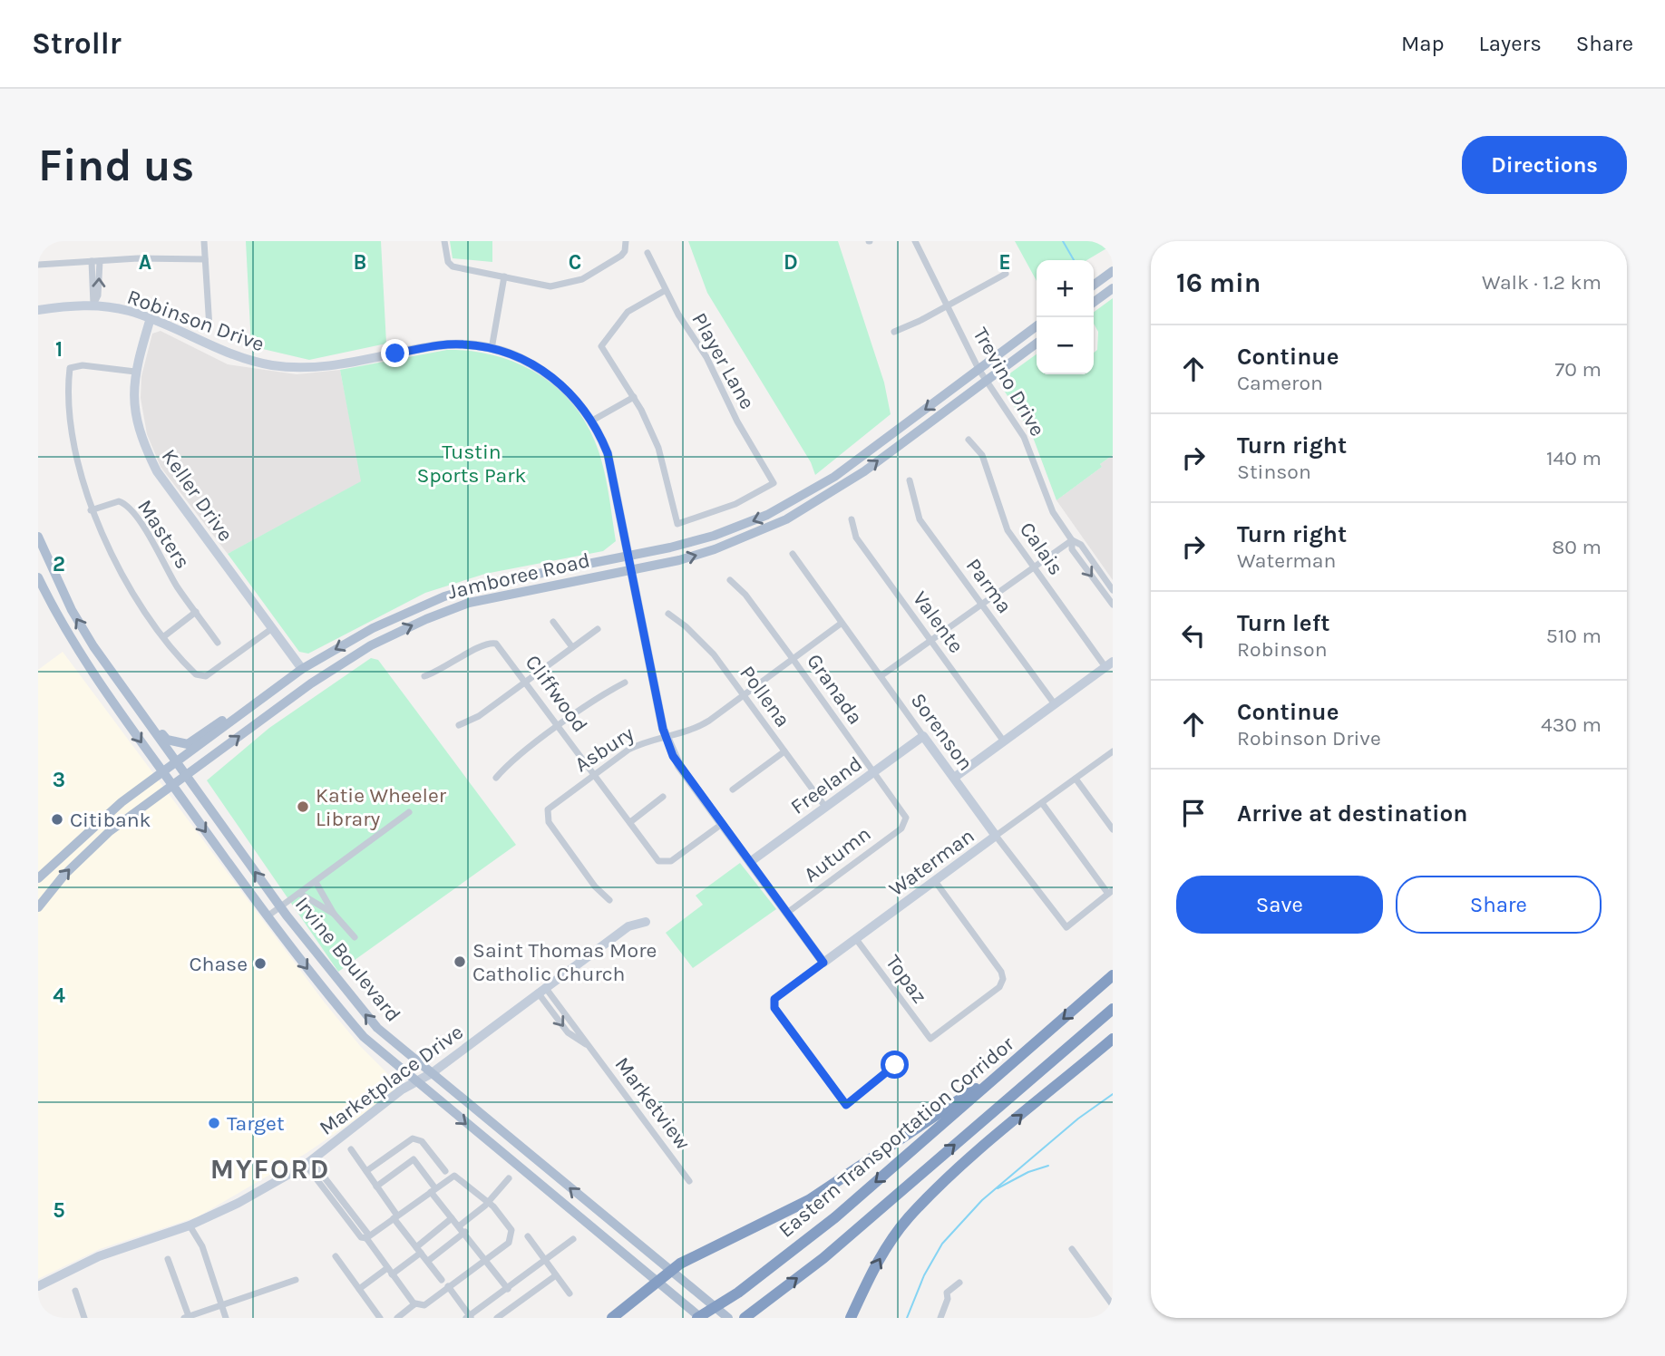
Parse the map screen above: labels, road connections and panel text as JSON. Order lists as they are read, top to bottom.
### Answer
{
  "streets": {
    "highway": ["Eastern Transportation Corridor"],
    "main road": ["Jamboree Road", "Irvine Boulevard"],
    "street": [
      "Robinson Drive",
      "Player Lane",
      "Trevino Drive",
      "Keller Drive",
      "Masters",
      "Calais",
      "Parma",
      "Valente",
      "Granada",
      "Cliffwood",
      "Pollena",
      "Sorenson",
      "Asbury",
      "Freeland",
      "Autumn",
      "Waterman",
      "Topaz",
      "Marketplace Drive",
      "Marketview"
    ]
  },
  "crossings": [
    ["Robinson Drive", "Keller Drive"],
    ["Robinson Drive", "Jamboree Road"],
    ["Robinson Drive", "Cliffwood"],
    ["Robinson Drive", "Asbury"],
    ["Robinson Drive", "Freeland"],
    ["Robinson Drive", "Autumn"],
    ["Robinson Drive", "Waterman"],
    ["Trevino Drive", "Jamboree Road"],
    ["Keller Drive", "Jamboree Road"],
    ["Jamboree Road", "Irvine Boulevard"],
    ["Granada", "Asbury"],
    ["Granada", "Freeland"],
    ["Granada", "Autumn"],
    ["Cliffwood", "Asbury"],
    ["Pollena", "Asbury"],
    ["Pollena", "Freeland"],
    ["Sorenson", "Asbury"],
    ["Sorenson", "Freeland"],
    ["Sorenson", "Waterman"],
    ["Waterman", "Topaz"],
    ["Irvine Boulevard", "Marketplace Drive"],
    ["Irvine Boulevard", "Eastern Transportation Corridor"],
    ["Marketplace Drive", "Marketview"]
  ],
  "districts": ["MYFORD"],
  "parks": ["Tustin Sports Park"],
  "places": [
    "Katie Wheeler Library",
    "Citibank",
    "Saint Thomas More Catholic Church",
    "Chase",
    "Target"
  ],
  "page": {
    "header": "Strollr",
    "nav": ["Map", "Layers", "Share"],
    "buttons": [
      "Directions",
      ["Save", "Share"]
    ],
    "title": "Find us",
    "heading": ["16 min", "Walk · 1.2 km"],
    "map_buttons": ["+", "−"],
    "list": [
      ["Continue", "Cameron", "70 m"],
      ["Turn right", "Stinson", "140 m"],
      ["Turn right", "Waterman", "80 m"],
      ["Turn left", "Robinson", "510 m"],
      ["Continue", "Robinson Drive", "430 m"],
      "Arrive at destination"
    ]
  },
  "grid": {
    "columns": [
      "A",
      "B",
      "C",
      "D",
      "E"
    ],
    "rows": [
      "1",
      "2",
      "3",
      "4",
      "5"
    ]
  }
}
